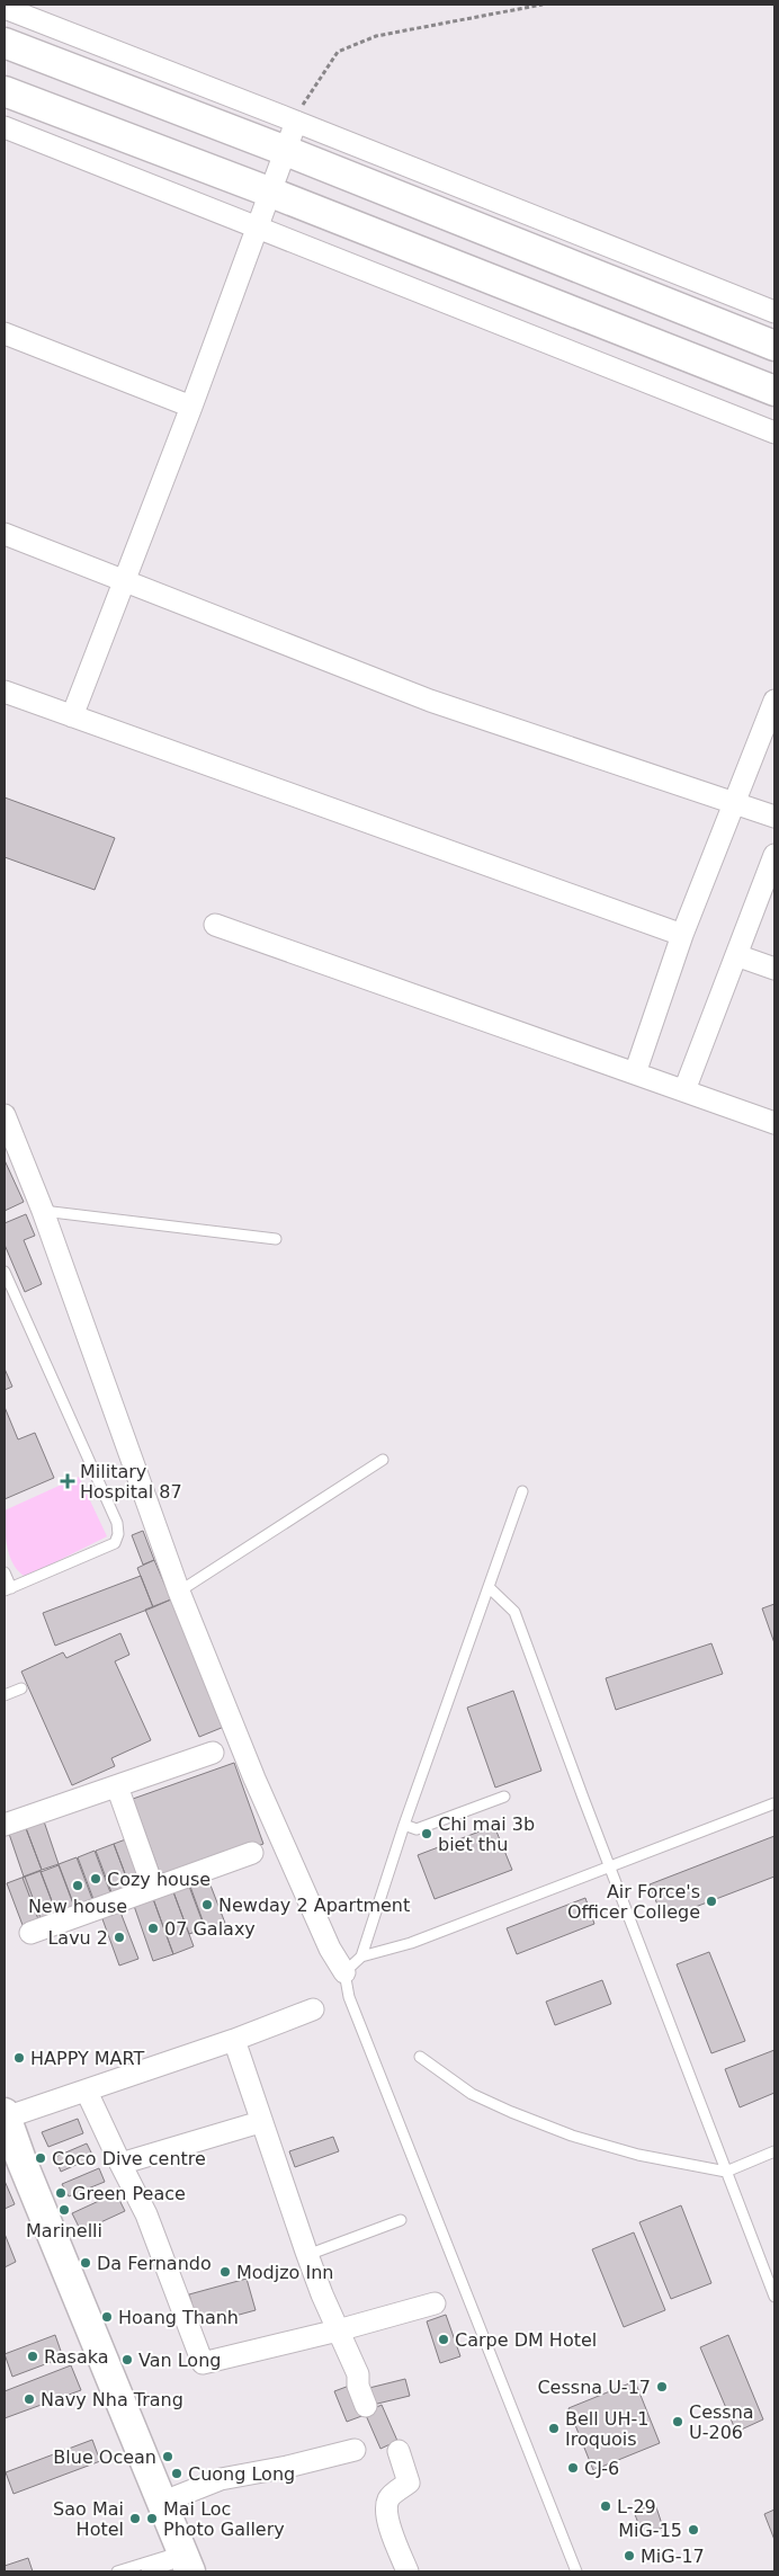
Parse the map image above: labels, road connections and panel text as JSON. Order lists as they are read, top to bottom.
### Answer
{
  "places": {
    "health": ["Military Hospital 87"],
    "other": [
      "Chi mai 3b biet thu",
      "Cozy house",
      "New house",
      "Air Force's Officer College",
      "Newday 2 Apartment",
      "07 Galaxy",
      "Lavu 2",
      "HAPPY MART",
      "Coco Dive centre",
      "Green Peace",
      "Marinelli",
      "Da Fernando",
      "Modjzo Inn",
      "Hoang Thanh",
      "Carpe DM Hotel",
      "Rasaka",
      "Van Long",
      "Cessna U-17",
      "Navy Nha Trang",
      "Cessna U-206",
      "Bell UH-1 Iroquois",
      "Blue Ocean",
      "CJ-6",
      "Cuong Long",
      "L-29",
      "Sao Mai Hotel",
      "Mai Loc Photo Gallery",
      "MiG-15",
      "MiG-17"
    ]
  }
}
